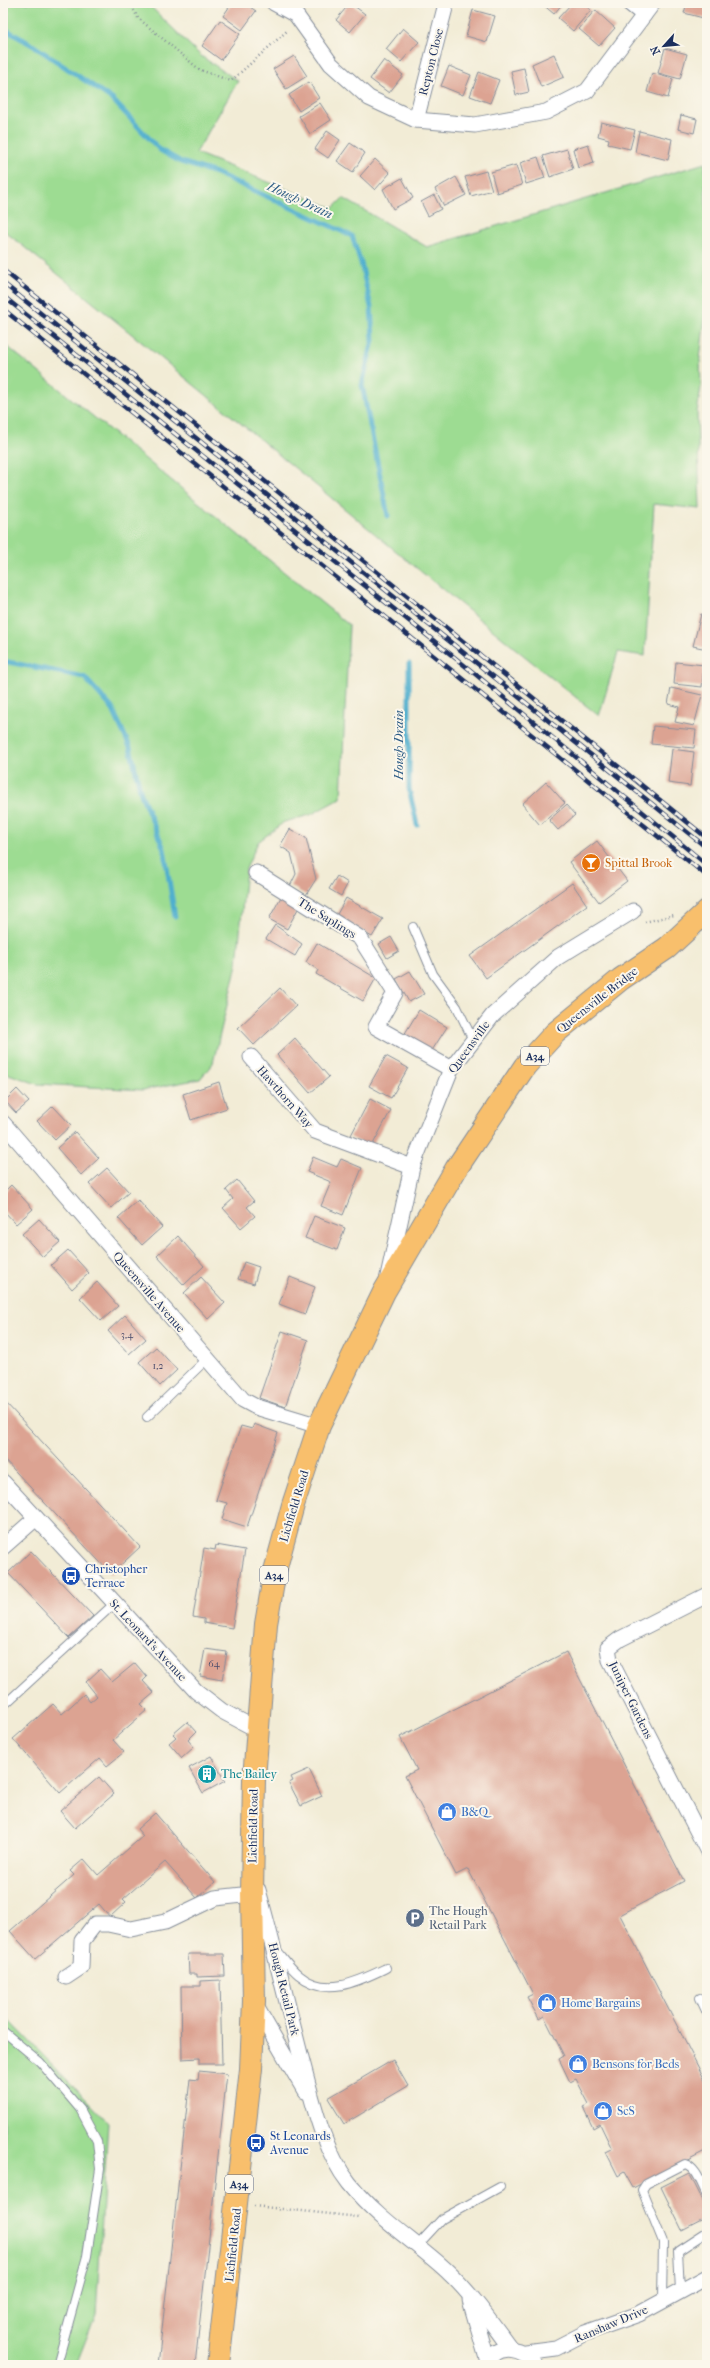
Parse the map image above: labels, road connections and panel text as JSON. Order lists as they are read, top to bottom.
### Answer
{
  "streets": {
    "highway": ["Queensville Bridge", "A34", "Lichfield Road"],
    "street": [
      "Repton Close",
      "The Saplings",
      "Queensville",
      "Hawthorn Way",
      "Queensville Avenue",
      "St. Leonard's Avenue",
      "Juniper Gardens",
      "Hough Retail Park",
      "Ranshaw Drive"
    ]
  },
  "crossings": [
    ["The Saplings", "Queensville"],
    ["Queensville Bridge", "Lichfield Road"],
    ["Queensville", "Hawthorn Way"],
    ["Queensville", "Lichfield Road"],
    ["Queensville Avenue", "Lichfield Road"],
    ["Lichfield Road", "St. Leonard's Avenue"],
    ["Lichfield Road", "Hough Retail Park"],
    ["Hough Retail Park", "Ranshaw Drive"]
  ],
  "water": ["Hough Drain"],
  "places": {
    "bar": ["Spittal Brook"],
    "bus stop": ["Christopher Terrace", "St Leonards Avenue"],
    "building": ["The Bailey"],
    "shop": [
      "B&Q",
      "Home Bargains",
      "Bensons for Beds",
      "ScS"
    ],
    "parking": ["The Hough Retail Park"]
  },
  "house_numbers": ["3,4", "1,2", "64"],
  "north": "bottom left"
}
